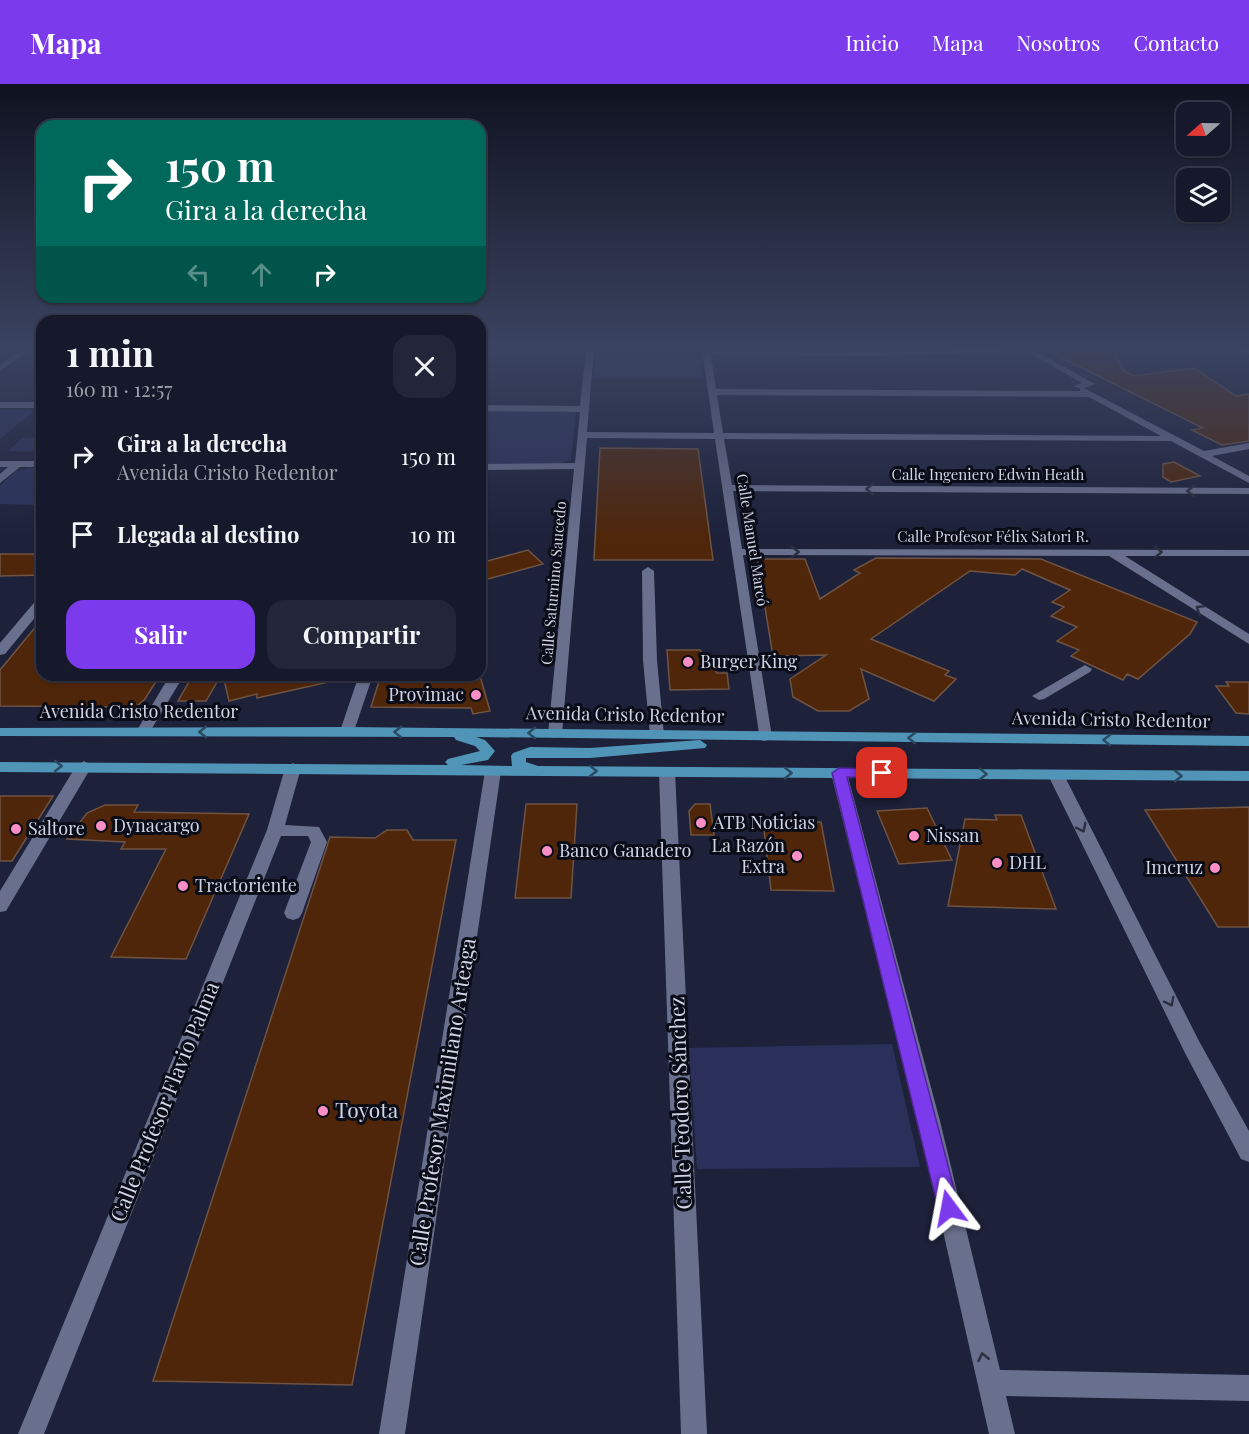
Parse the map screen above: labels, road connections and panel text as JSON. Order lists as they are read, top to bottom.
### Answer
{
  "streets": {
    "main road": ["Avenida Cristo Redentor"],
    "street": [
      "Calle Ingeniero Edwin Heath",
      "Calle Profesor Félix Satori R.",
      "Calle Manuel Marcó",
      "Calle Saturnino Saucedo",
      "Calle Profesor Flavio Palma",
      "Calle Profesor Maximiliano Arteaga",
      "Calle Teodoro Sánchez"
    ]
  },
  "crossings": [
    ["Calle Ingeniero Edwin Heath", "Calle Manuel Marcó"],
    ["Calle Profesor Félix Satori R.", "Calle Manuel Marcó"],
    ["Calle Manuel Marcó", "Avenida Cristo Redentor"],
    ["Calle Saturnino Saucedo", "Avenida Cristo Redentor"]
  ],
  "places": [
    "Burger King",
    "Provimac",
    "ATB Noticias",
    "Dynacargo",
    "Saltore",
    "Nissan",
    "Banco Ganadero",
    "La Razón Extra",
    "DHL",
    "Imcruz",
    "Tractoriente",
    "Toyota"
  ],
  "north": "left",
  "page": {
    "header": "Mapa",
    "nav": [
      "Inicio",
      "Mapa",
      "Nosotros",
      "Contacto"
    ],
    "turn": ["150 m", "Gira a la derecha"],
    "heading": ["1 min", "160 m · 12:57"],
    "list": [
      {
        "name": "Gira a la derecha",
        "note": "Avenida Cristo Redentor",
        "value": "150 m"
      },
      {
        "name": "Llegada al destino",
        "value": "10 m"
      }
    ],
    "buttons": ["Salir", "Compartir"]
  }
}
